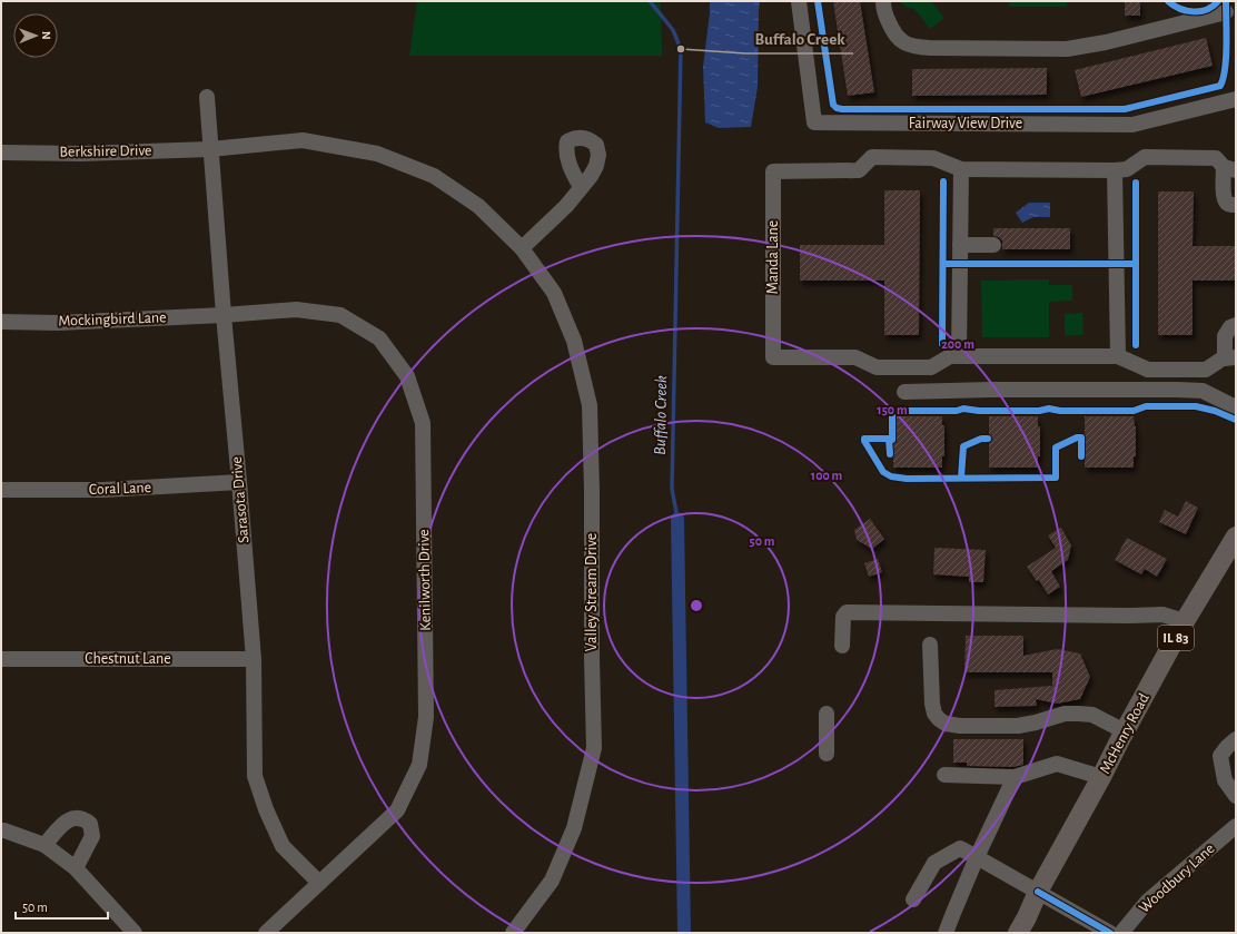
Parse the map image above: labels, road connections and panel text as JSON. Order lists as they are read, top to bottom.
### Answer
{
  "streets": {
    "main road": ["IL 83", "McHenry Road"],
    "street": [
      "Fairway View Drive",
      "Berkshire Drive",
      "Manda Lane",
      "Mockingbird Lane",
      "Coral Lane",
      "Sarasota Drive",
      "Kenilworth Drive",
      "Valley Stream Drive",
      "Chestnut Lane",
      "Woodbury Lane"
    ]
  },
  "crossings": [
    ["Berkshire Drive", "Sarasota Drive"],
    ["Berkshire Drive", "Valley Stream Drive"],
    ["Mockingbird Lane", "Sarasota Drive"],
    ["Mockingbird Lane", "Kenilworth Drive"],
    ["Coral Lane", "Sarasota Drive"],
    ["Sarasota Drive", "Kenilworth Drive"],
    ["Sarasota Drive", "Valley Stream Drive"],
    ["Sarasota Drive", "Chestnut Lane"]
  ],
  "water": ["Buffalo Creek"],
  "places": ["Buffalo Creek"],
  "scale_bar": "50 m",
  "north": "right",
  "rings": [
    "200 m",
    "150 m",
    "100 m",
    "50 m"
  ]
}
